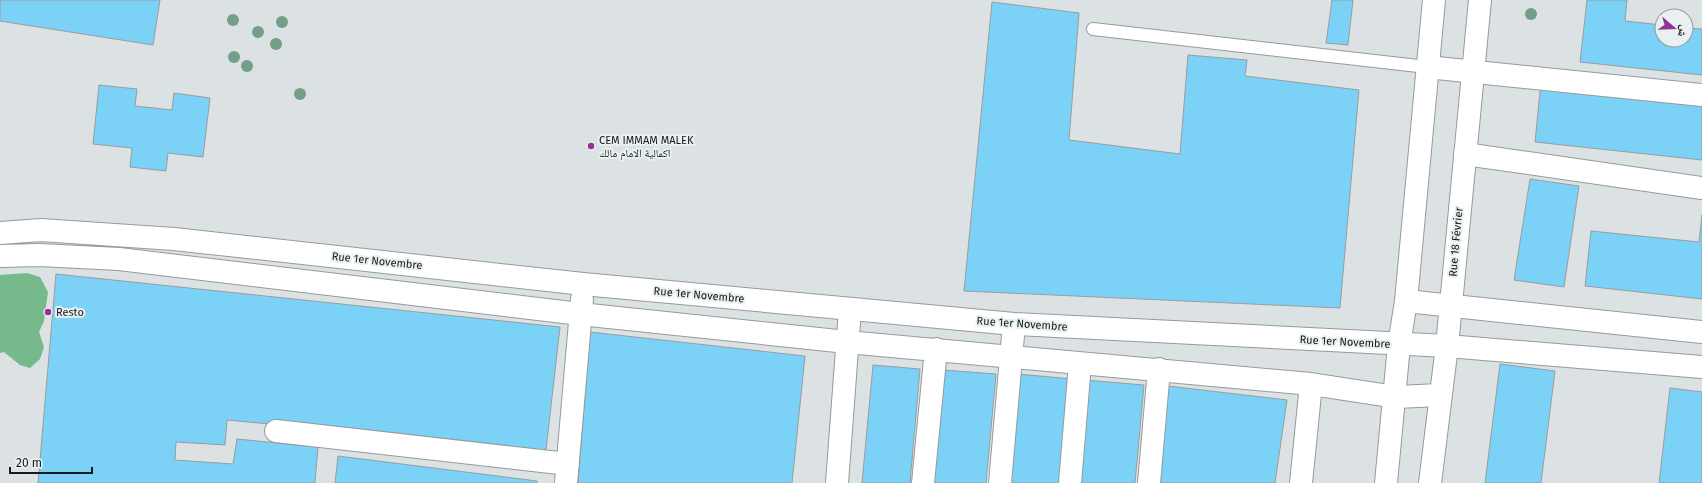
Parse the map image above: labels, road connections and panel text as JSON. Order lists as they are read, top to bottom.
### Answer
{
  "streets": {
    "street": ["Rue 18 Février", "Rue 1er Novembre"]
  },
  "crossings": [
    ["Rue 18 Février", "Rue 1er Novembre"]
  ],
  "places": ["CEM IMMAM MALEK اكمالية الامام مالك", "Resto"],
  "scale_bar": "20 m",
  "north": "right"
}
